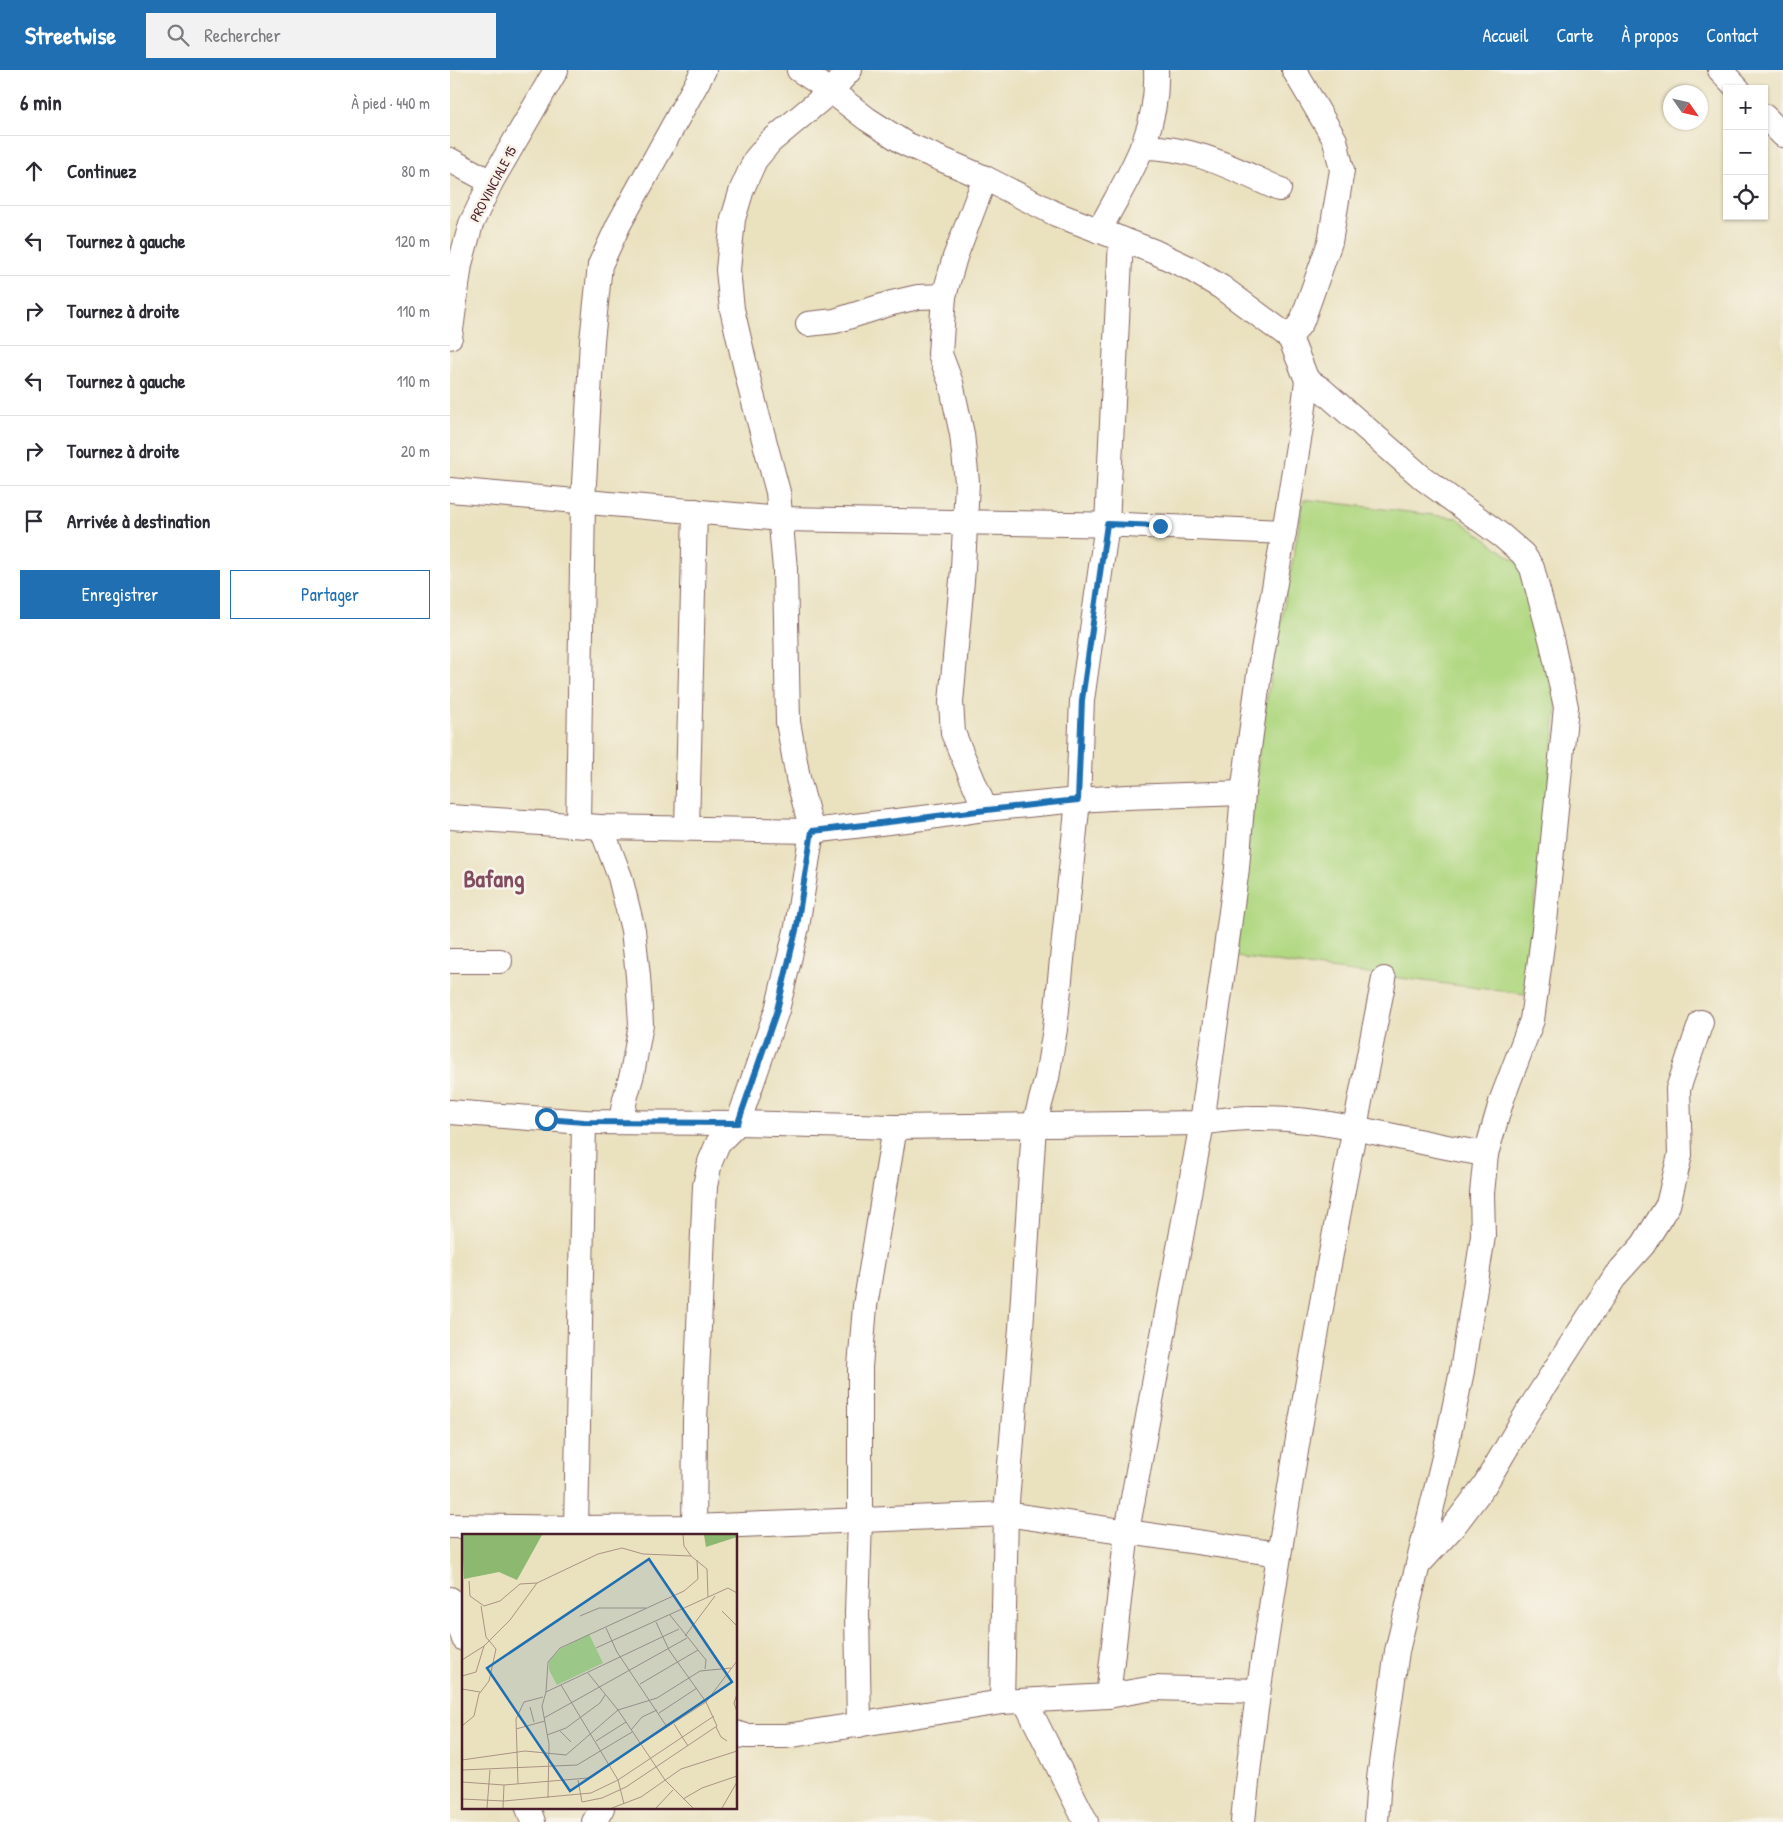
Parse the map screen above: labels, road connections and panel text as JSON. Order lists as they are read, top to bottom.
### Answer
{
  "streets": {
    "street": ["PROVINCIALE 15"]
  },
  "districts": ["Bafang"],
  "north": "bottom right",
  "page": {
    "header": "Streetwise",
    "search": "Rechercher",
    "nav": [
      "Accueil",
      "Carte",
      "À propos",
      "Contact"
    ],
    "heading": ["6 min", "À pied · 440 m"],
    "map_buttons": ["+", "−"],
    "list": [
      ["Continuez", "80 m"],
      ["Tournez à gauche", "120 m"],
      ["Tournez à droite", "110 m"],
      ["Tournez à gauche", "110 m"],
      ["Tournez à droite", "20 m"],
      "Arrivée à destination"
    ],
    "buttons": ["Enregistrer", "Partager"]
  }
}
